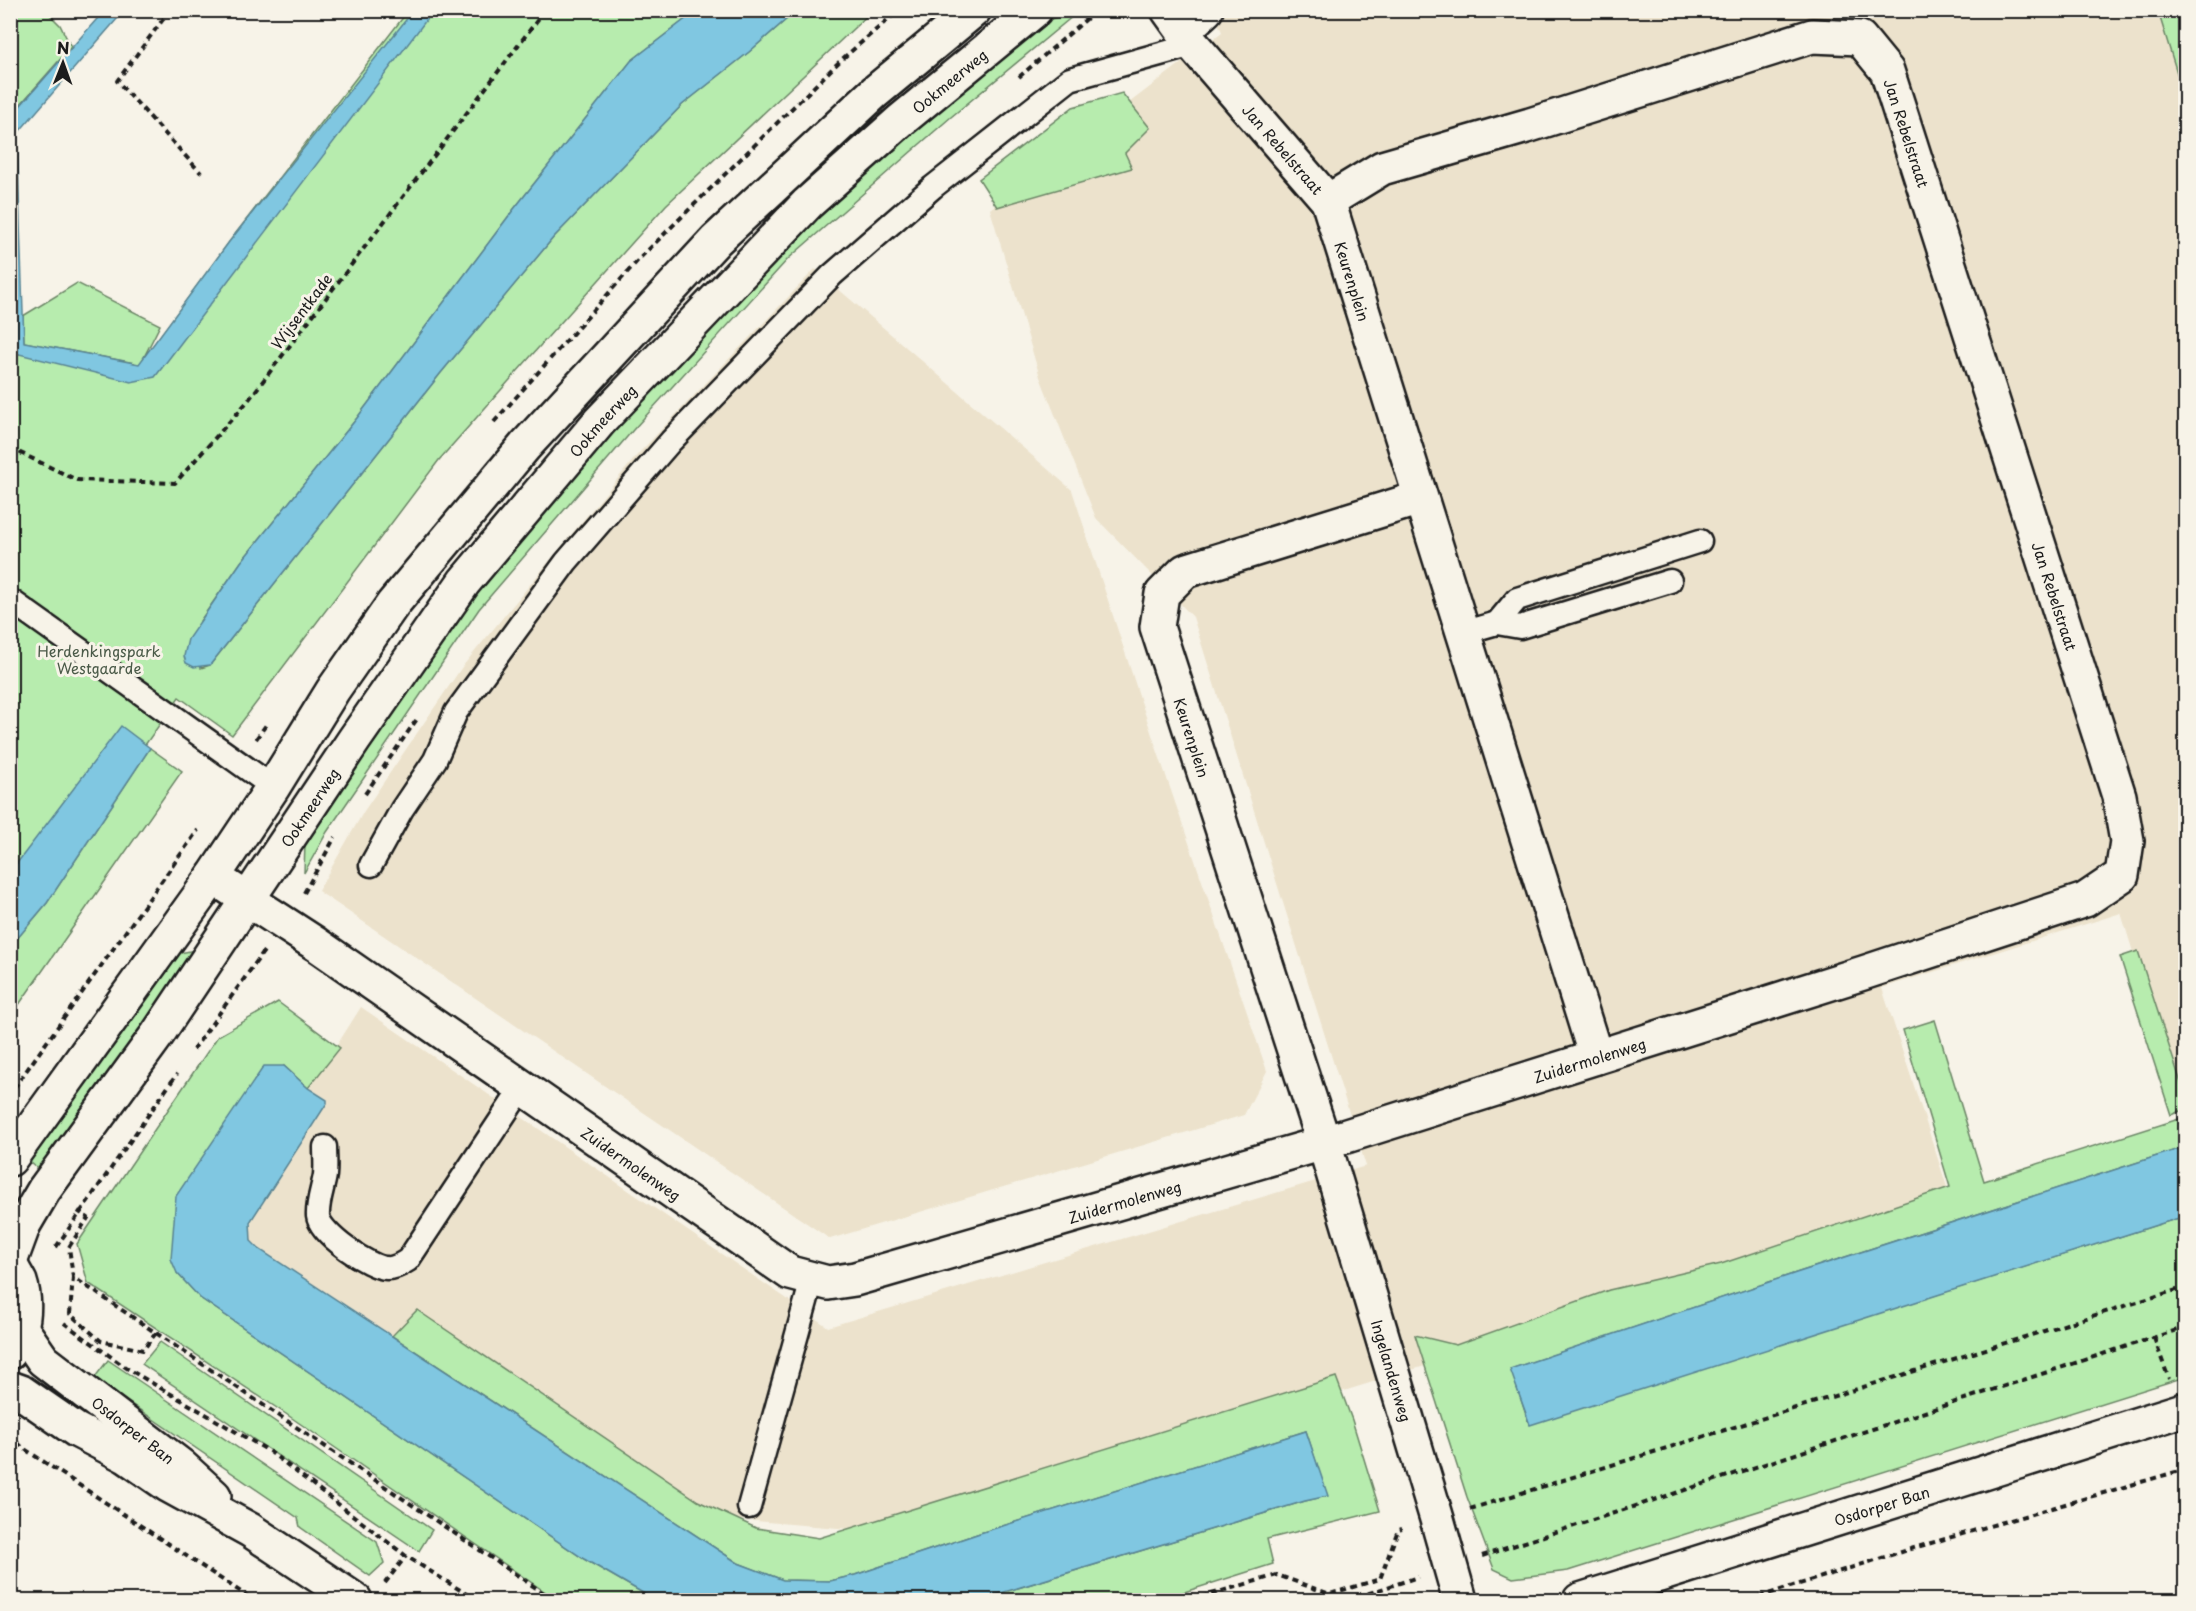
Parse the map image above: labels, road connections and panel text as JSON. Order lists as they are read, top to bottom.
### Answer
{
  "streets": {
    "street": [
      "Ookmeerweg",
      "Jan Rebelstraat",
      "Keurenplein",
      "Zuidermolenweg",
      "Ingelandenweg",
      "Osdorper Ban"
    ],
    "path": ["Wijsentkade"]
  },
  "crossings": [
    ["Ookmeerweg", "Zuidermolenweg"],
    ["Jan Rebelstraat", "Keurenplein"],
    ["Jan Rebelstraat", "Zuidermolenweg"],
    ["Keurenplein", "Zuidermolenweg"],
    ["Keurenplein", "Ingelandenweg"],
    ["Zuidermolenweg", "Ingelandenweg"]
  ],
  "parks": ["Herdenkingspark Westgaarde"],
  "north": "top"
}
